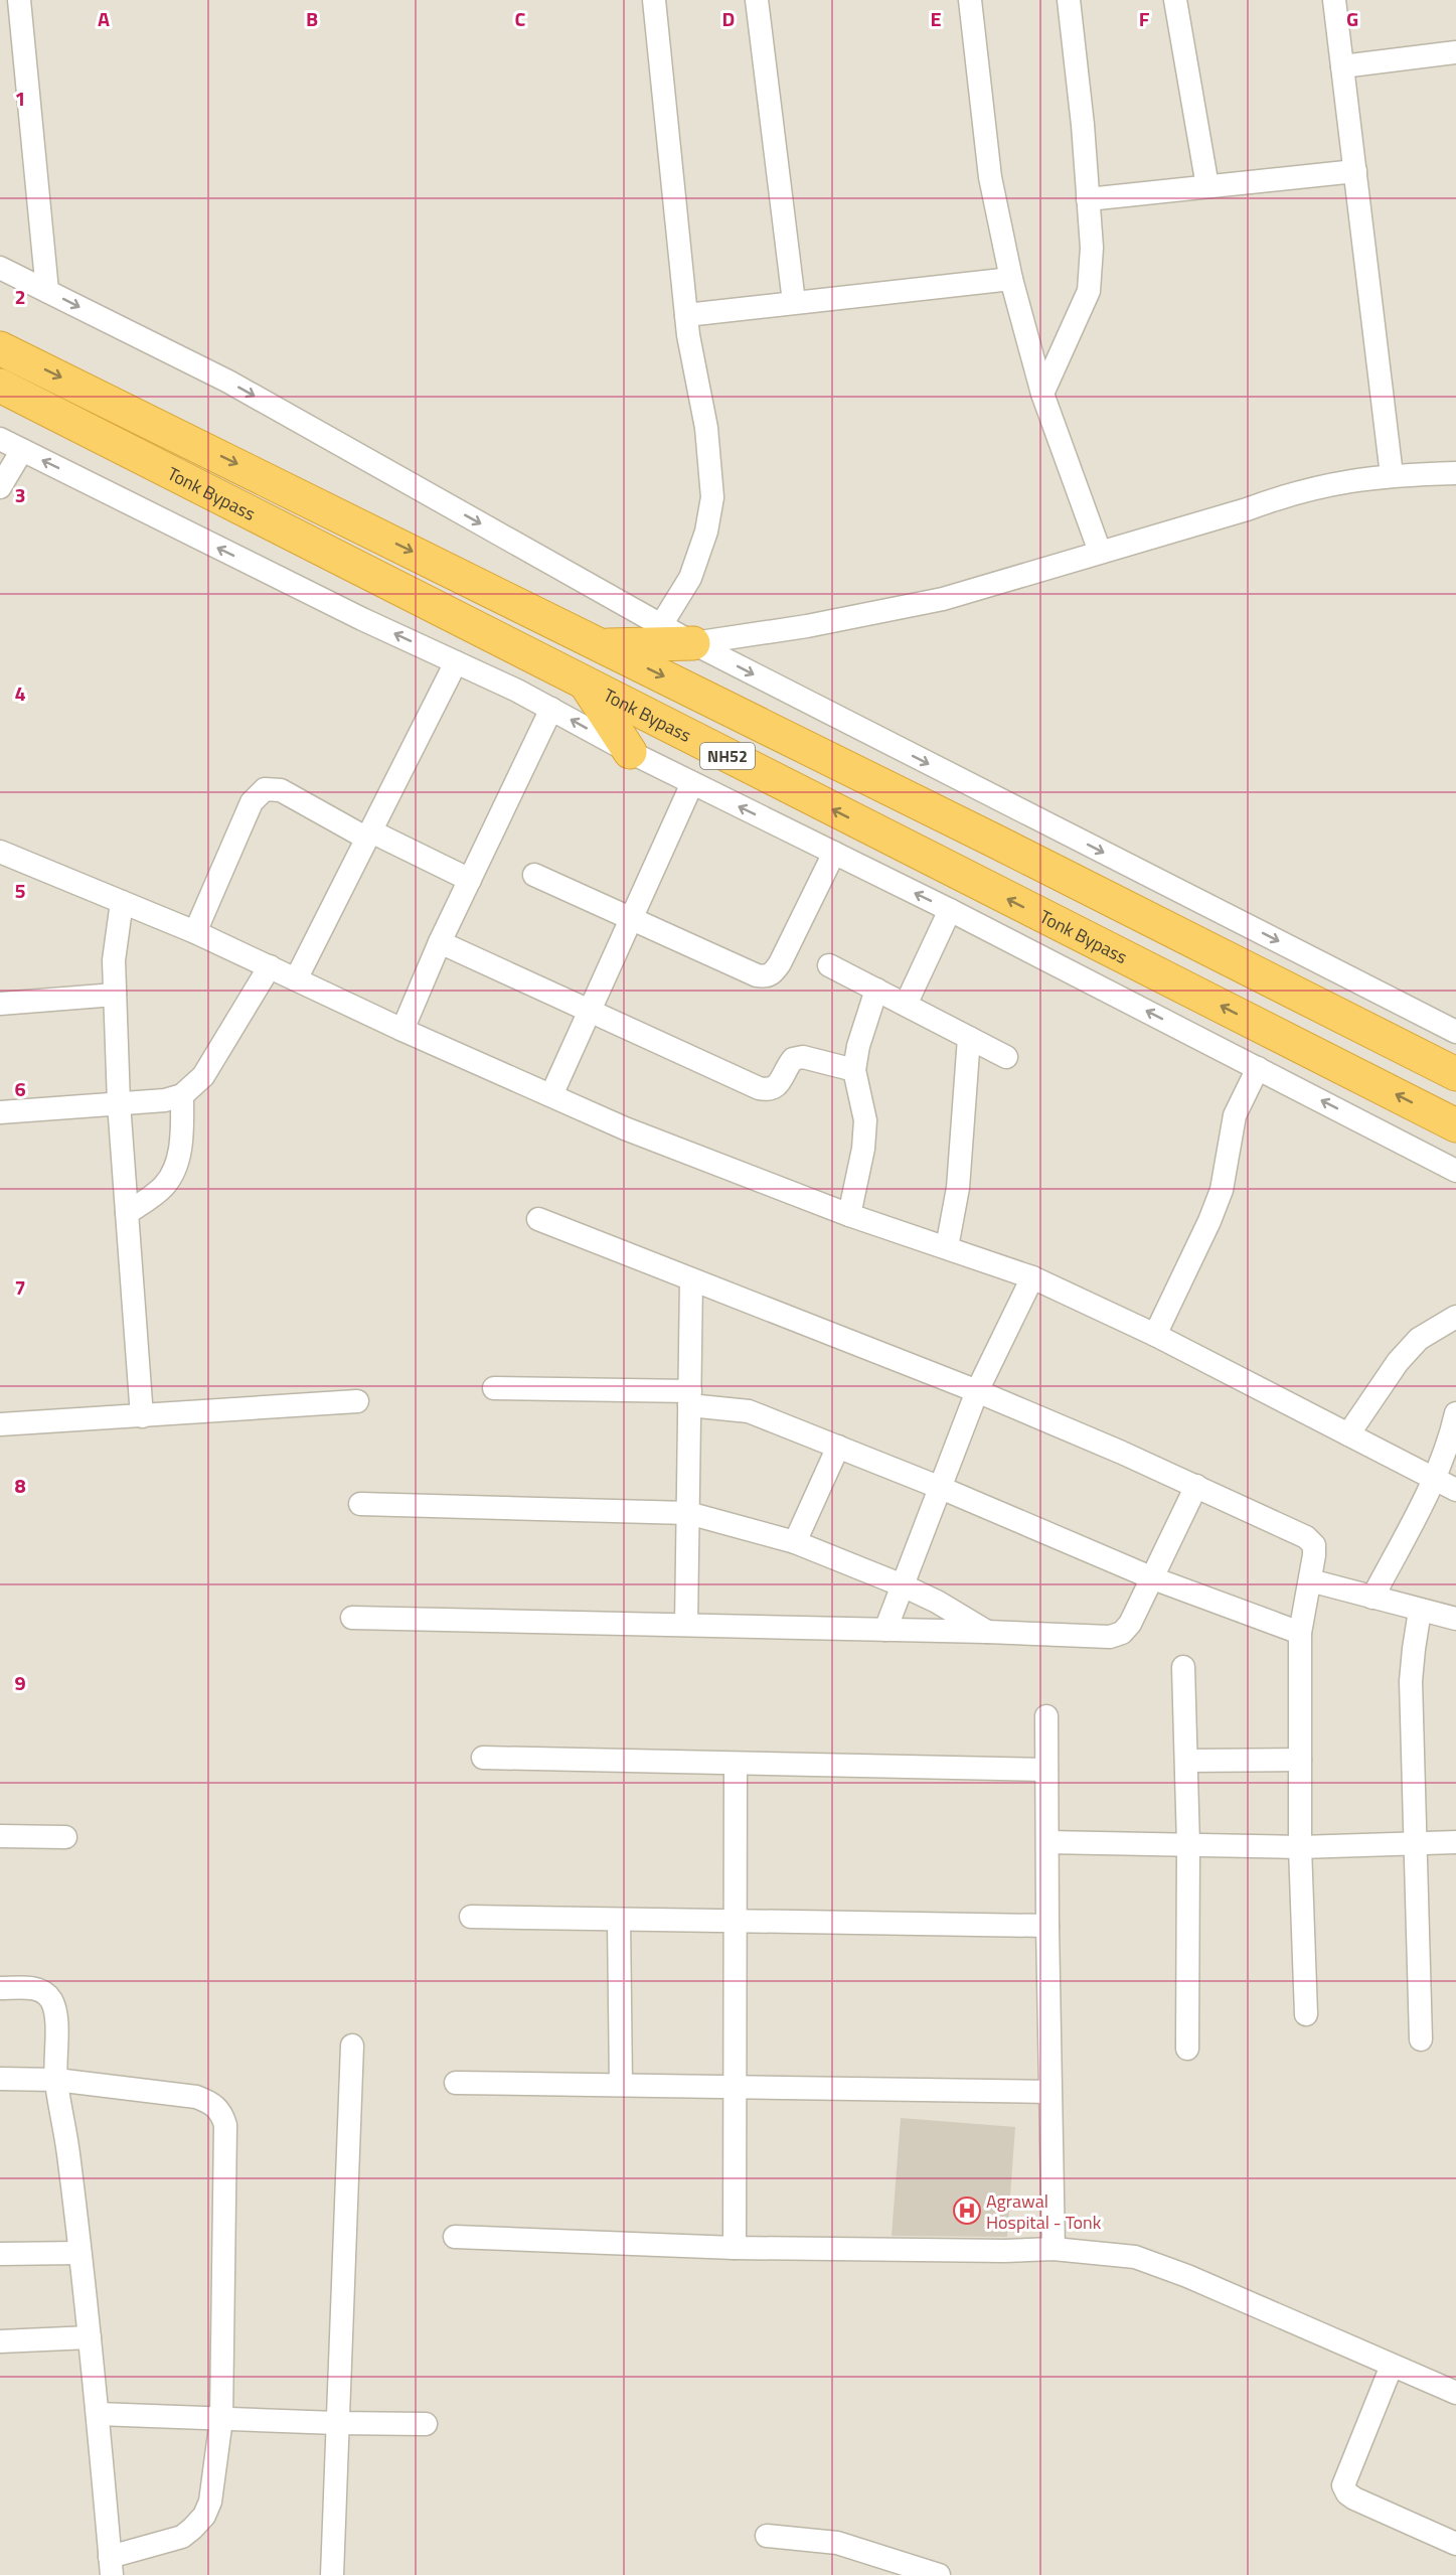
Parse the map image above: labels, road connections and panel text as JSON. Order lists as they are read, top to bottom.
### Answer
{
  "streets": {
    "highway": ["Tonk Bypass", "NH52"]
  },
  "places": {
    "hospital": ["Agrawal Hospital - Tonk"]
  },
  "grid": {
    "columns": [
      "A",
      "B",
      "C",
      "D",
      "E",
      "F",
      "G"
    ],
    "rows": [
      "1",
      "2",
      "3",
      "4",
      "5",
      "6",
      "7",
      "8",
      "9"
    ]
  }
}
